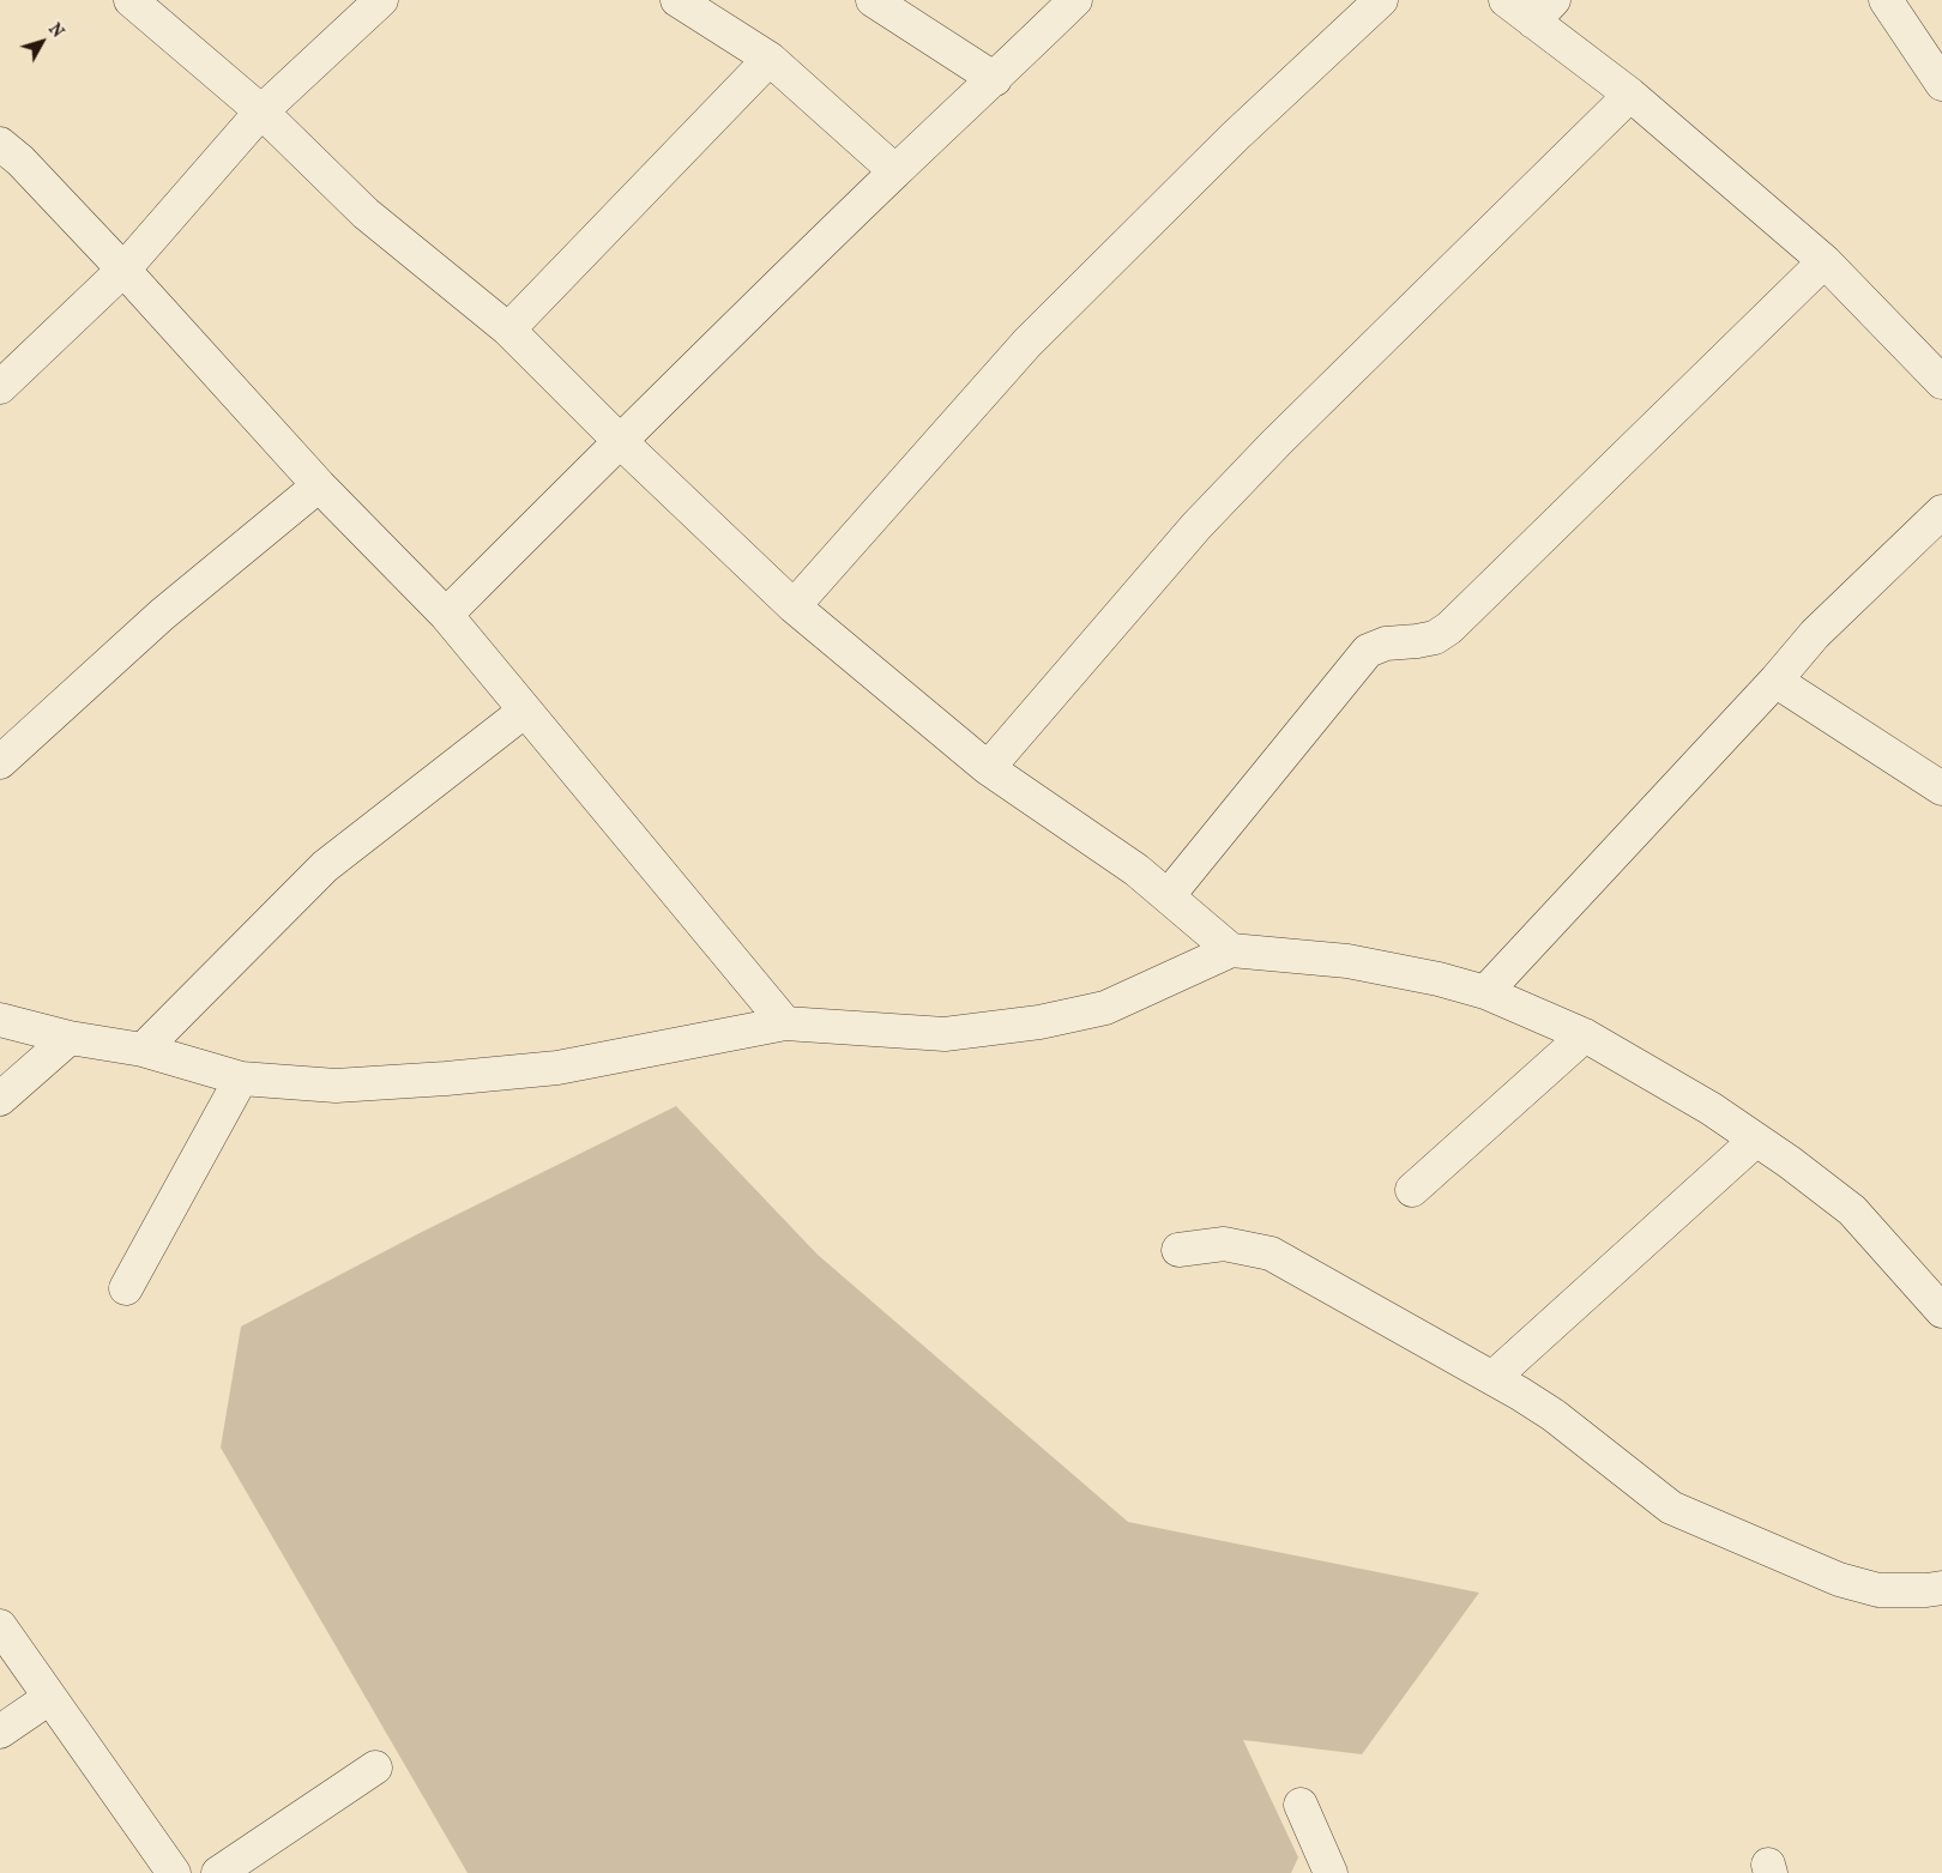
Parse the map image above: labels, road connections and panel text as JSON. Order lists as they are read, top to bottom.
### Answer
{
  "north": "top right"
}
